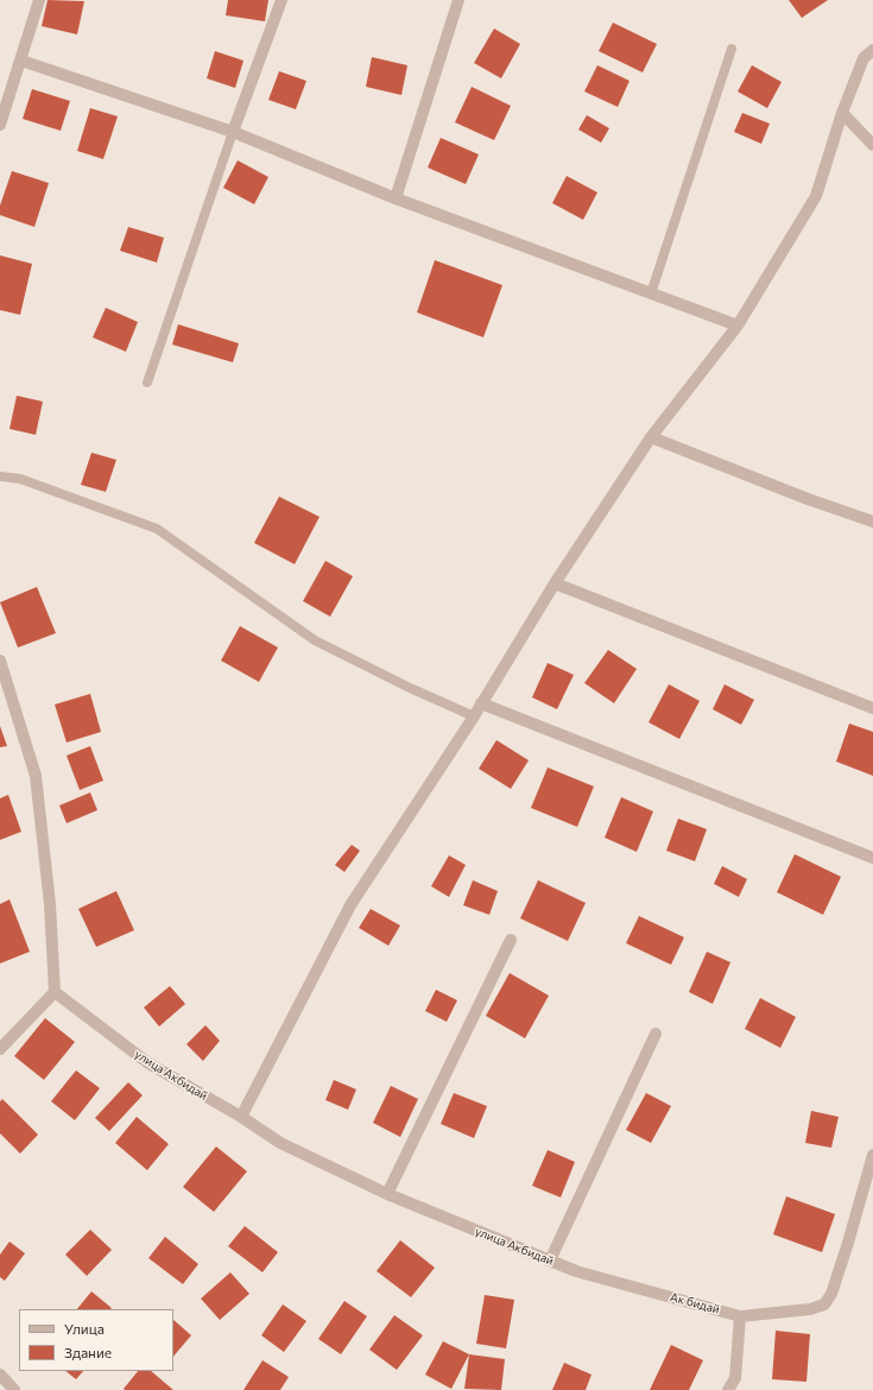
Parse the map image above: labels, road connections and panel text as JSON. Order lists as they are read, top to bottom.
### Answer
{
  "streets": {
    "street": ["улица Акбидай", "Ак бидай"]
  },
  "crossings": [
    ["улица Акбидай", "Ак бидай"]
  ],
  "legend": ["Улица", "Здание"]
}
